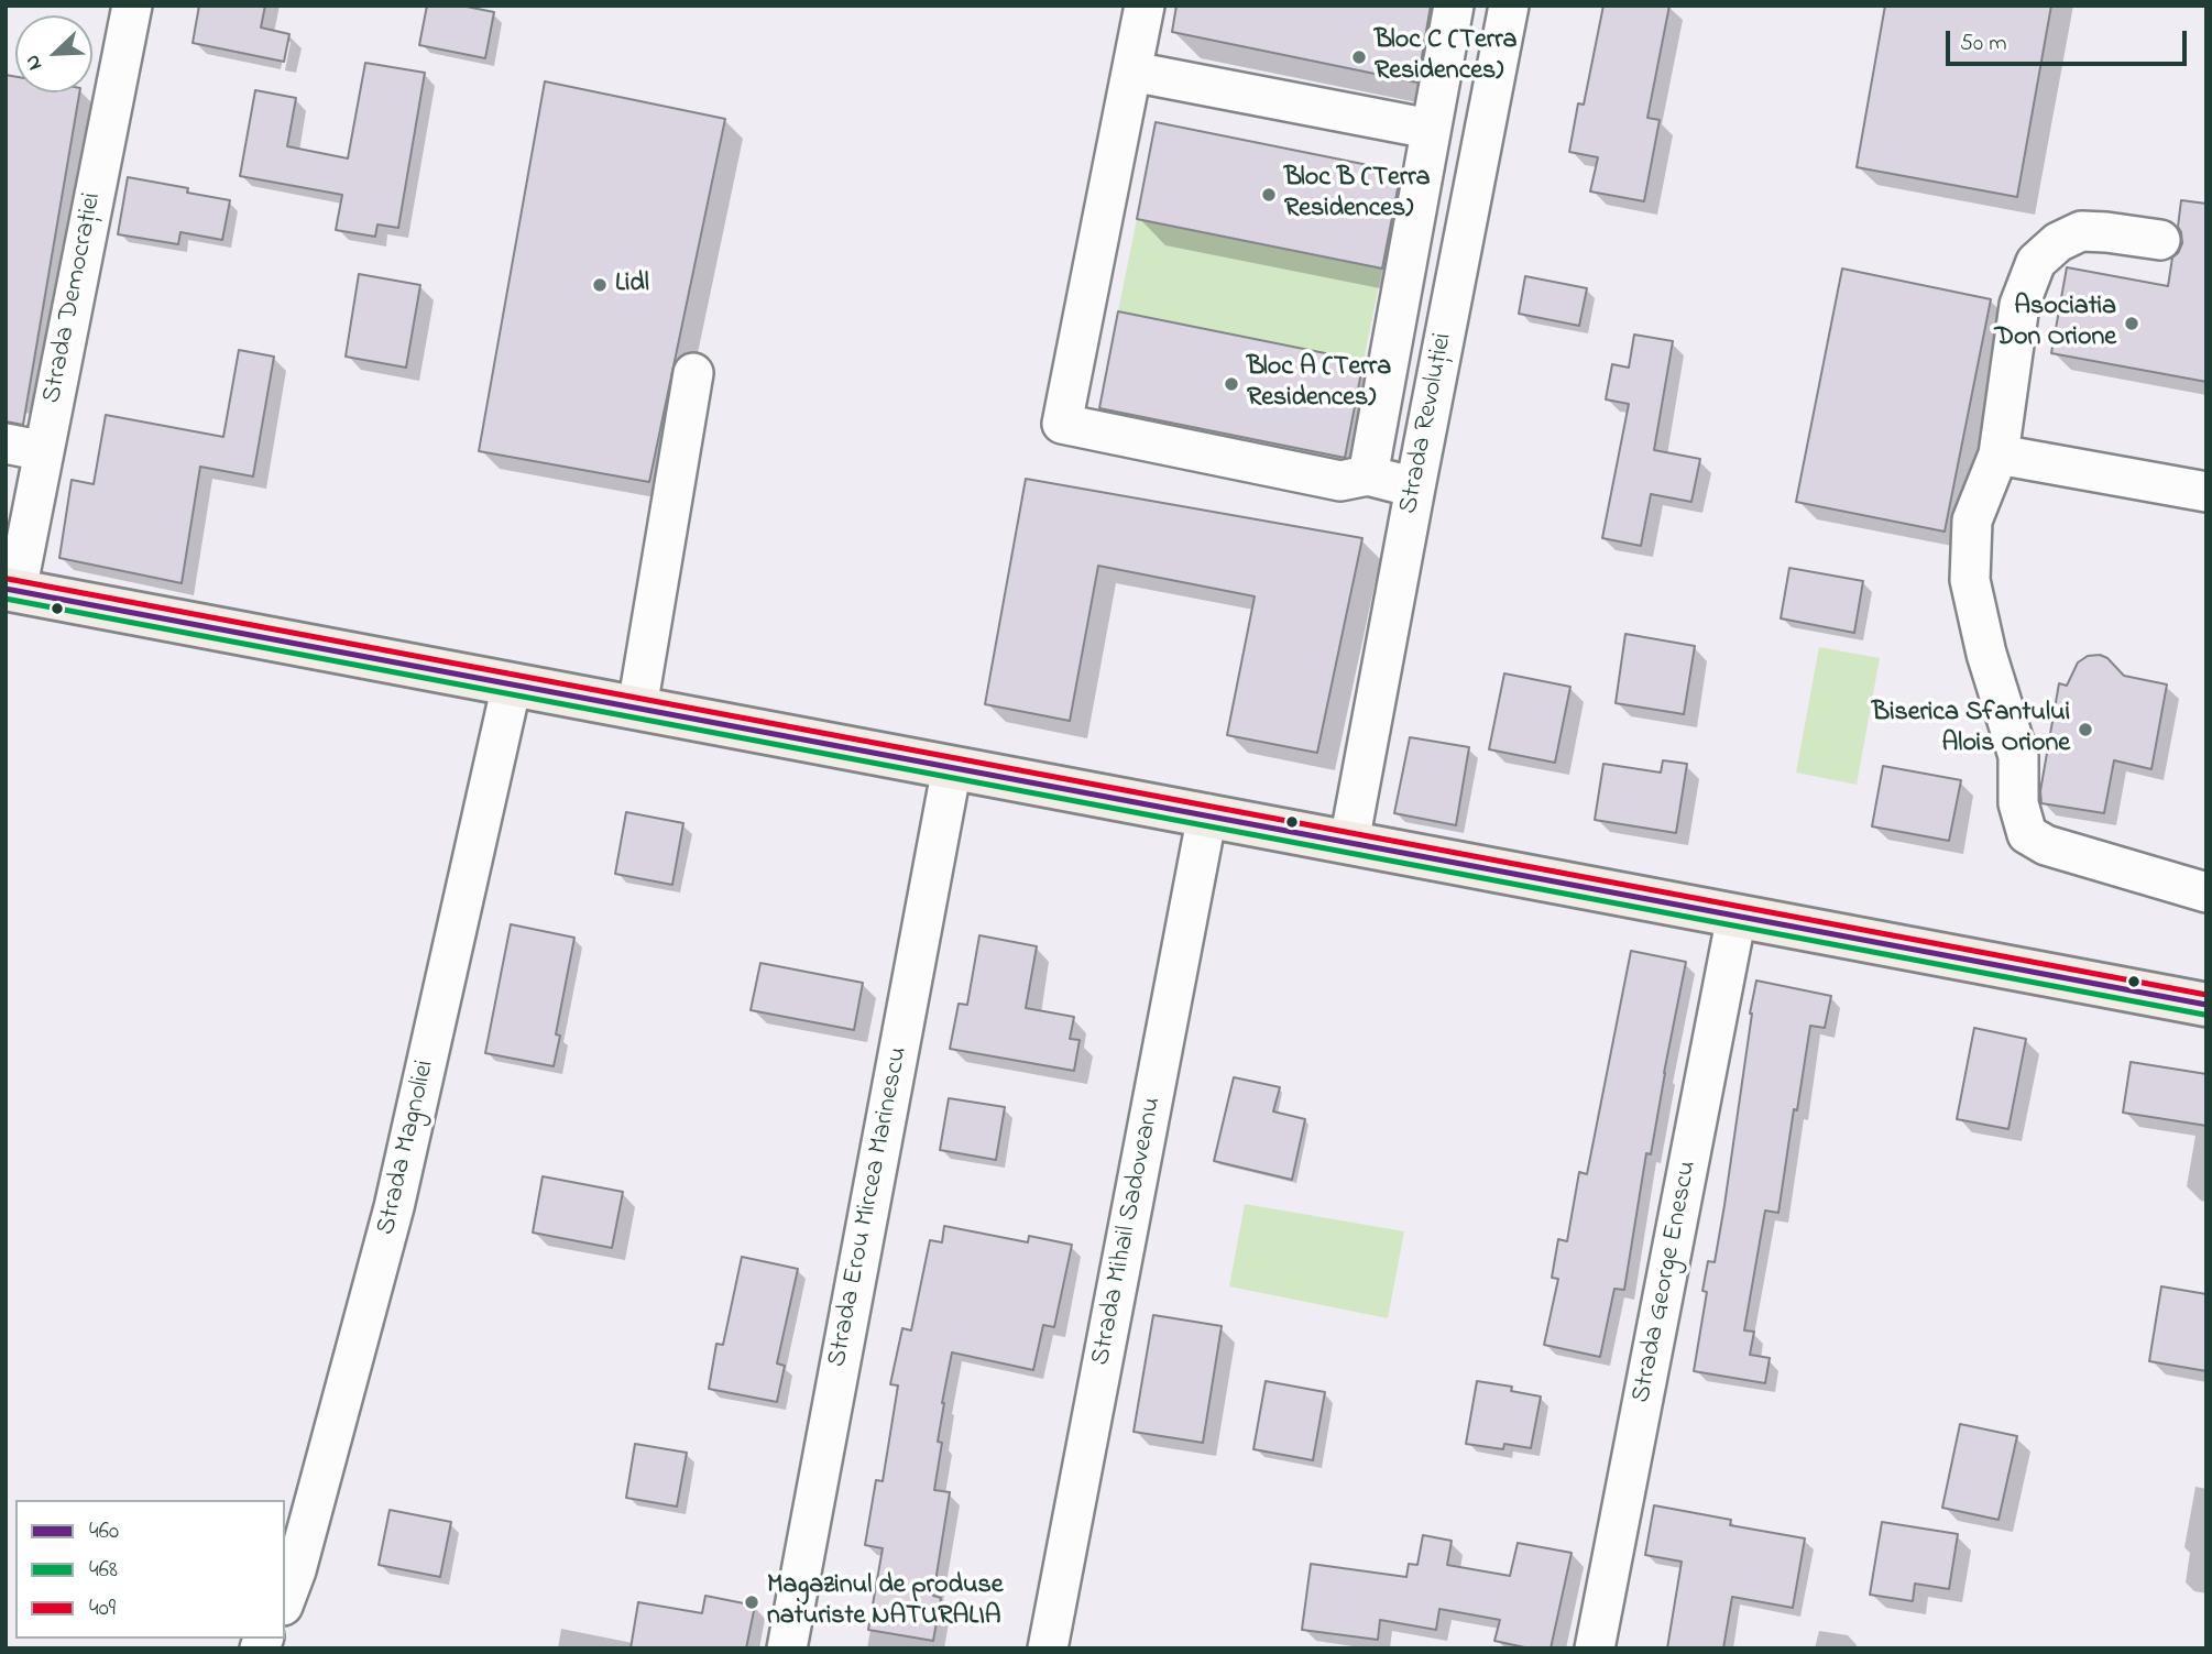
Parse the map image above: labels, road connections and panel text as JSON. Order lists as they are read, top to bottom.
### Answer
{
  "streets": {
    "street": [
      "Strada Democrației",
      "Strada Revoluției",
      "Strada Magnoliei",
      "Strada Erou Mircea Marinescu",
      "Strada Mihail Sadoveanu",
      "Strada George Enescu"
    ]
  },
  "places": [
    "Bloc C (Terra Residences)",
    "Bloc B (Terra Residences)",
    "Lidl",
    "Asociatia Don Orione",
    "Bloc A (Terra Residences)",
    "Biserica Sfantului Alois Orione",
    "Magazinul de produse naturiste NATURALIA"
  ],
  "lines": ["transit line 409", "transit line 460", "transit line 468"],
  "legend": ["460", "468", "409"],
  "scale_bar": "50 m",
  "north": "bottom left"
}
